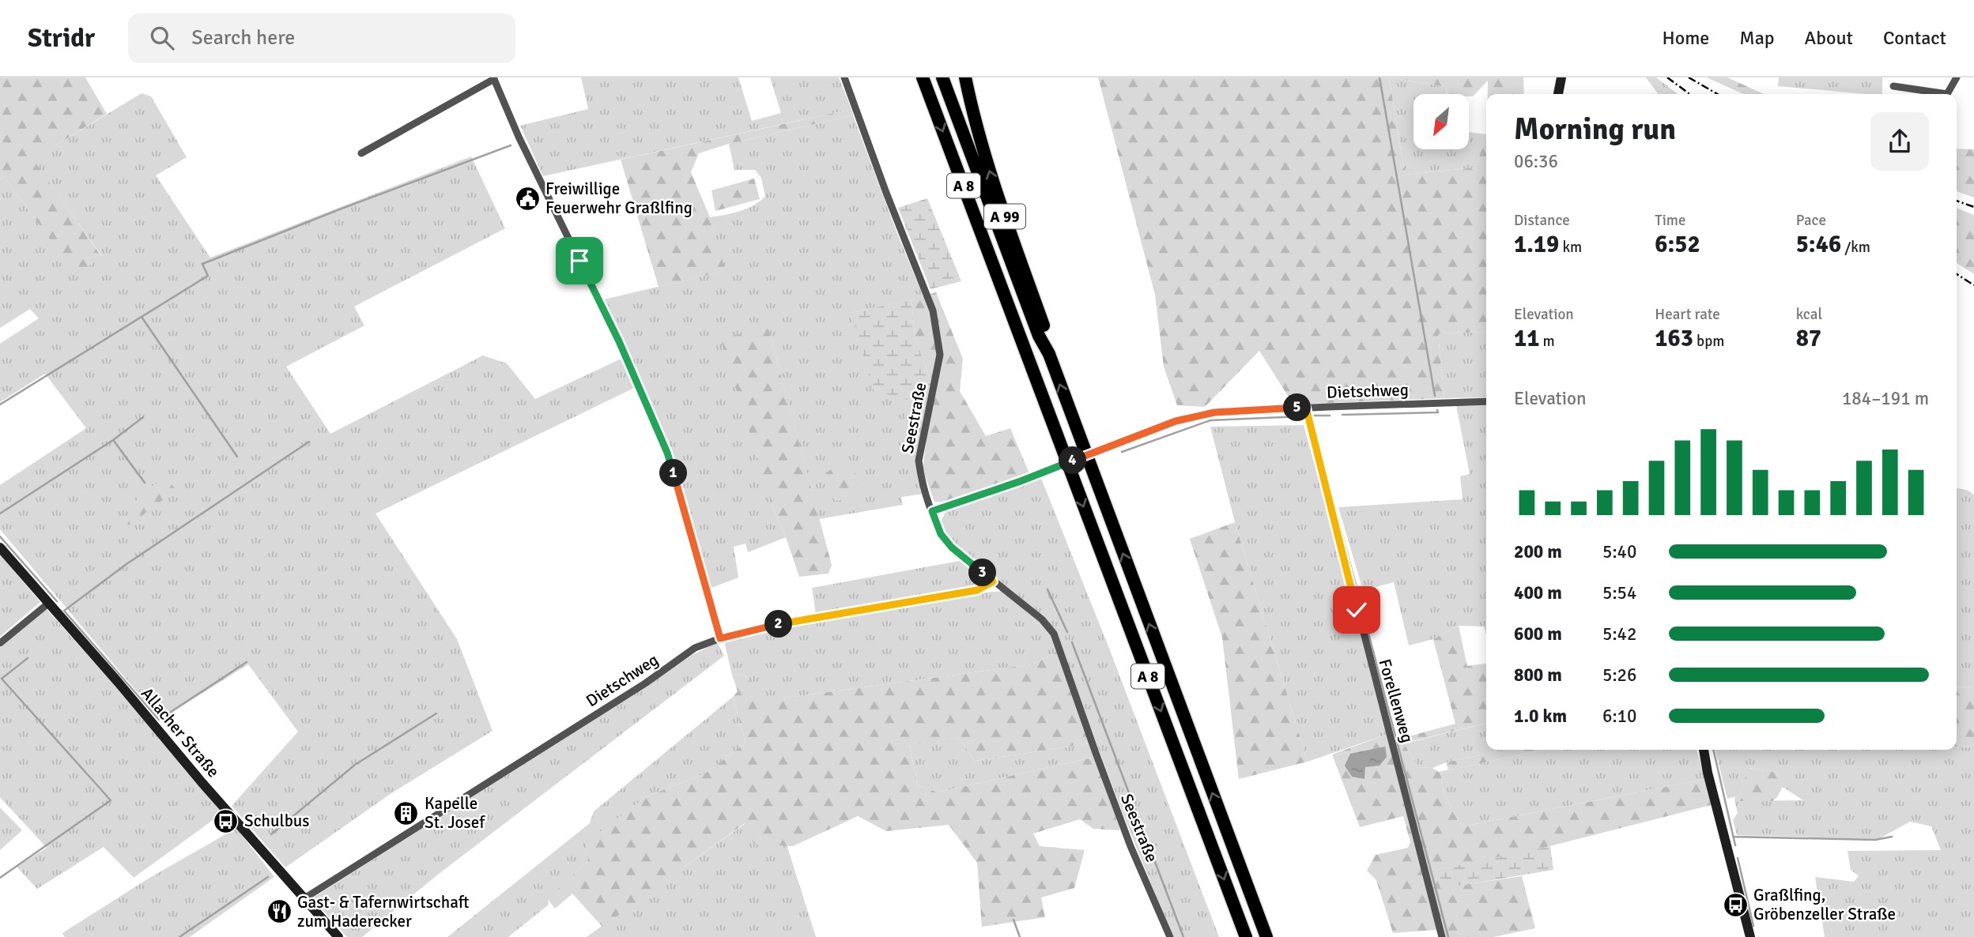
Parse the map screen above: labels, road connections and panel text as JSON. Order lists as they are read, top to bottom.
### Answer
{
  "streets": {
    "highway": ["A 8", "A 99"],
    "street": [
      "Dietschweg",
      "Seestraße",
      "Forellenweg",
      "Allacher Straße"
    ]
  },
  "crossings": [
    ["A 8", "A 99"],
    ["Dietschweg", "Seestraße"],
    ["Dietschweg", "Forellenweg"],
    ["Dietschweg", "Allacher Straße"]
  ],
  "places": {
    "public building": ["Freiwillige Feuerwehr Graßlfing"],
    "building": ["Kapelle St. Josef"],
    "bus stop": ["Schulbus", "Graßlfing, Gröbenzeller Straße"],
    "restaurant": ["Gast- & Tafernwirtschaft zum Haderecker"]
  },
  "north": "bottom left",
  "page": {
    "header": "Stridr",
    "search": "Search here",
    "nav": [
      "Home",
      "Map",
      "About",
      "Contact"
    ],
    "heading": ["Morning run", "06:36"],
    "stats": [
      ["Distance", "1.19 km"],
      ["Time", "6:52"],
      ["Pace", "5:46 /km"],
      ["Elevation", "11 m"],
      ["Heart rate", "163 bpm"],
      ["kcal", "87"]
    ],
    "chart": ["Elevation", "184–191 m"],
    "pins": [
      "5",
      "4",
      "1",
      "3",
      "2"
    ],
    "list": [
      {
        "name": "200 m",
        "note": "5:40"
      },
      {
        "name": "400 m",
        "note": "5:54"
      },
      {
        "name": "600 m",
        "note": "5:42"
      },
      {
        "name": "800 m",
        "note": "5:26"
      },
      {
        "name": "1.0 km",
        "note": "6:10"
      }
    ]
  }
}
